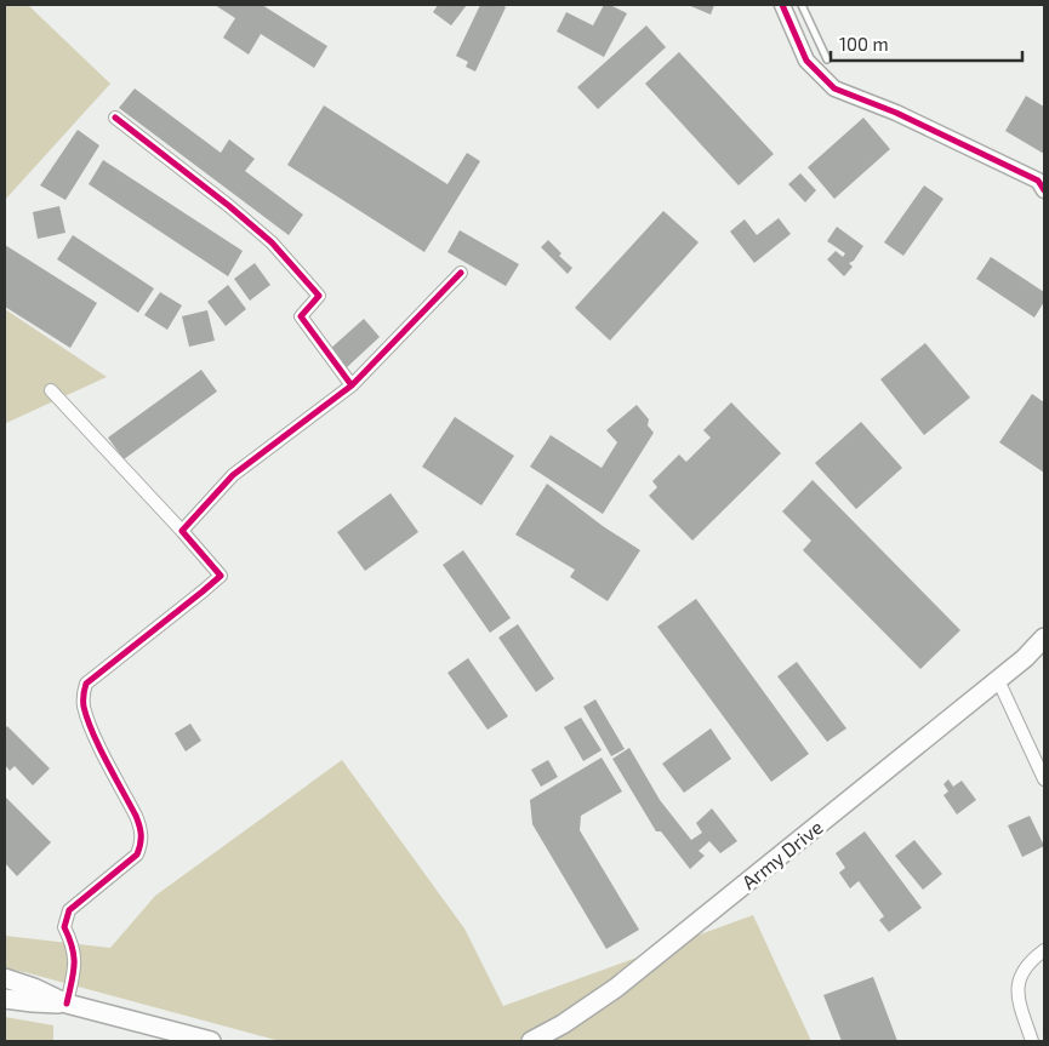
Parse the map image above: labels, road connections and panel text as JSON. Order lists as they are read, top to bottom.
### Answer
{
  "streets": {
    "main road": ["Army Drive"]
  },
  "scale_bar": "100 m"
}
